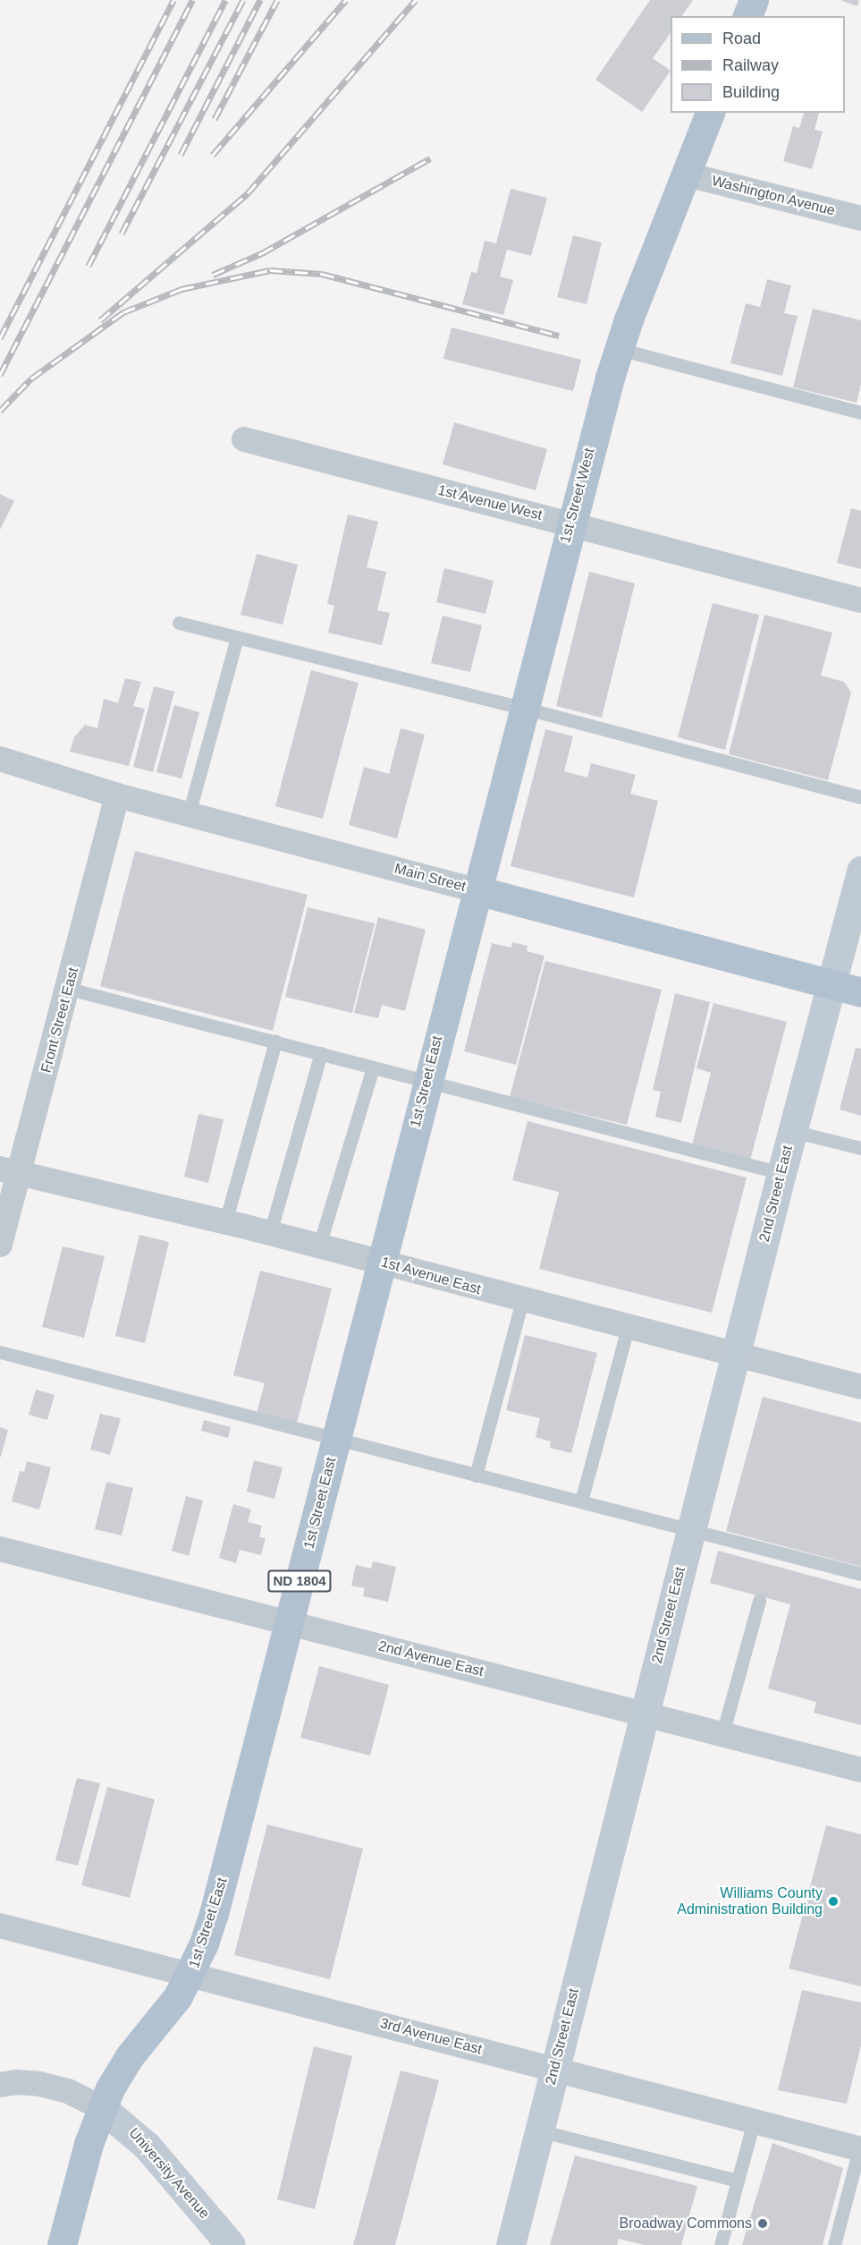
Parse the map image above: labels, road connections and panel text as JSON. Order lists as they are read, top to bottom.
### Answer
{
  "streets": {
    "main road": [
      "1st Street West",
      "Main Street",
      "1st Street East",
      "ND 1804"
    ],
    "street": [
      "Washington Avenue",
      "1st Avenue West",
      "Front Street East",
      "2nd Street East",
      "1st Avenue East",
      "2nd Avenue East",
      "3rd Avenue East",
      "University Avenue"
    ]
  },
  "crossings": [
    ["Washington Avenue", "1st Street West"],
    ["1st Street West", "1st Avenue West"],
    ["1st Street West", "Main Street"],
    ["1st Street West", "1st Street East"],
    ["Main Street", "Front Street East"],
    ["Main Street", "1st Street East"],
    ["Main Street", "2nd Street East"],
    ["Front Street East", "1st Avenue East"],
    ["1st Street East", "1st Avenue East"],
    ["1st Street East", "2nd Avenue East"],
    ["1st Street East", "3rd Avenue East"],
    ["1st Street East", "University Avenue"],
    ["2nd Street East", "1st Avenue East"],
    ["2nd Street East", "2nd Avenue East"],
    ["2nd Street East", "3rd Avenue East"]
  ],
  "places": ["Williams County Administration Building", "Broadway Commons"],
  "legend": ["Road", "Railway", "Building"]
}
